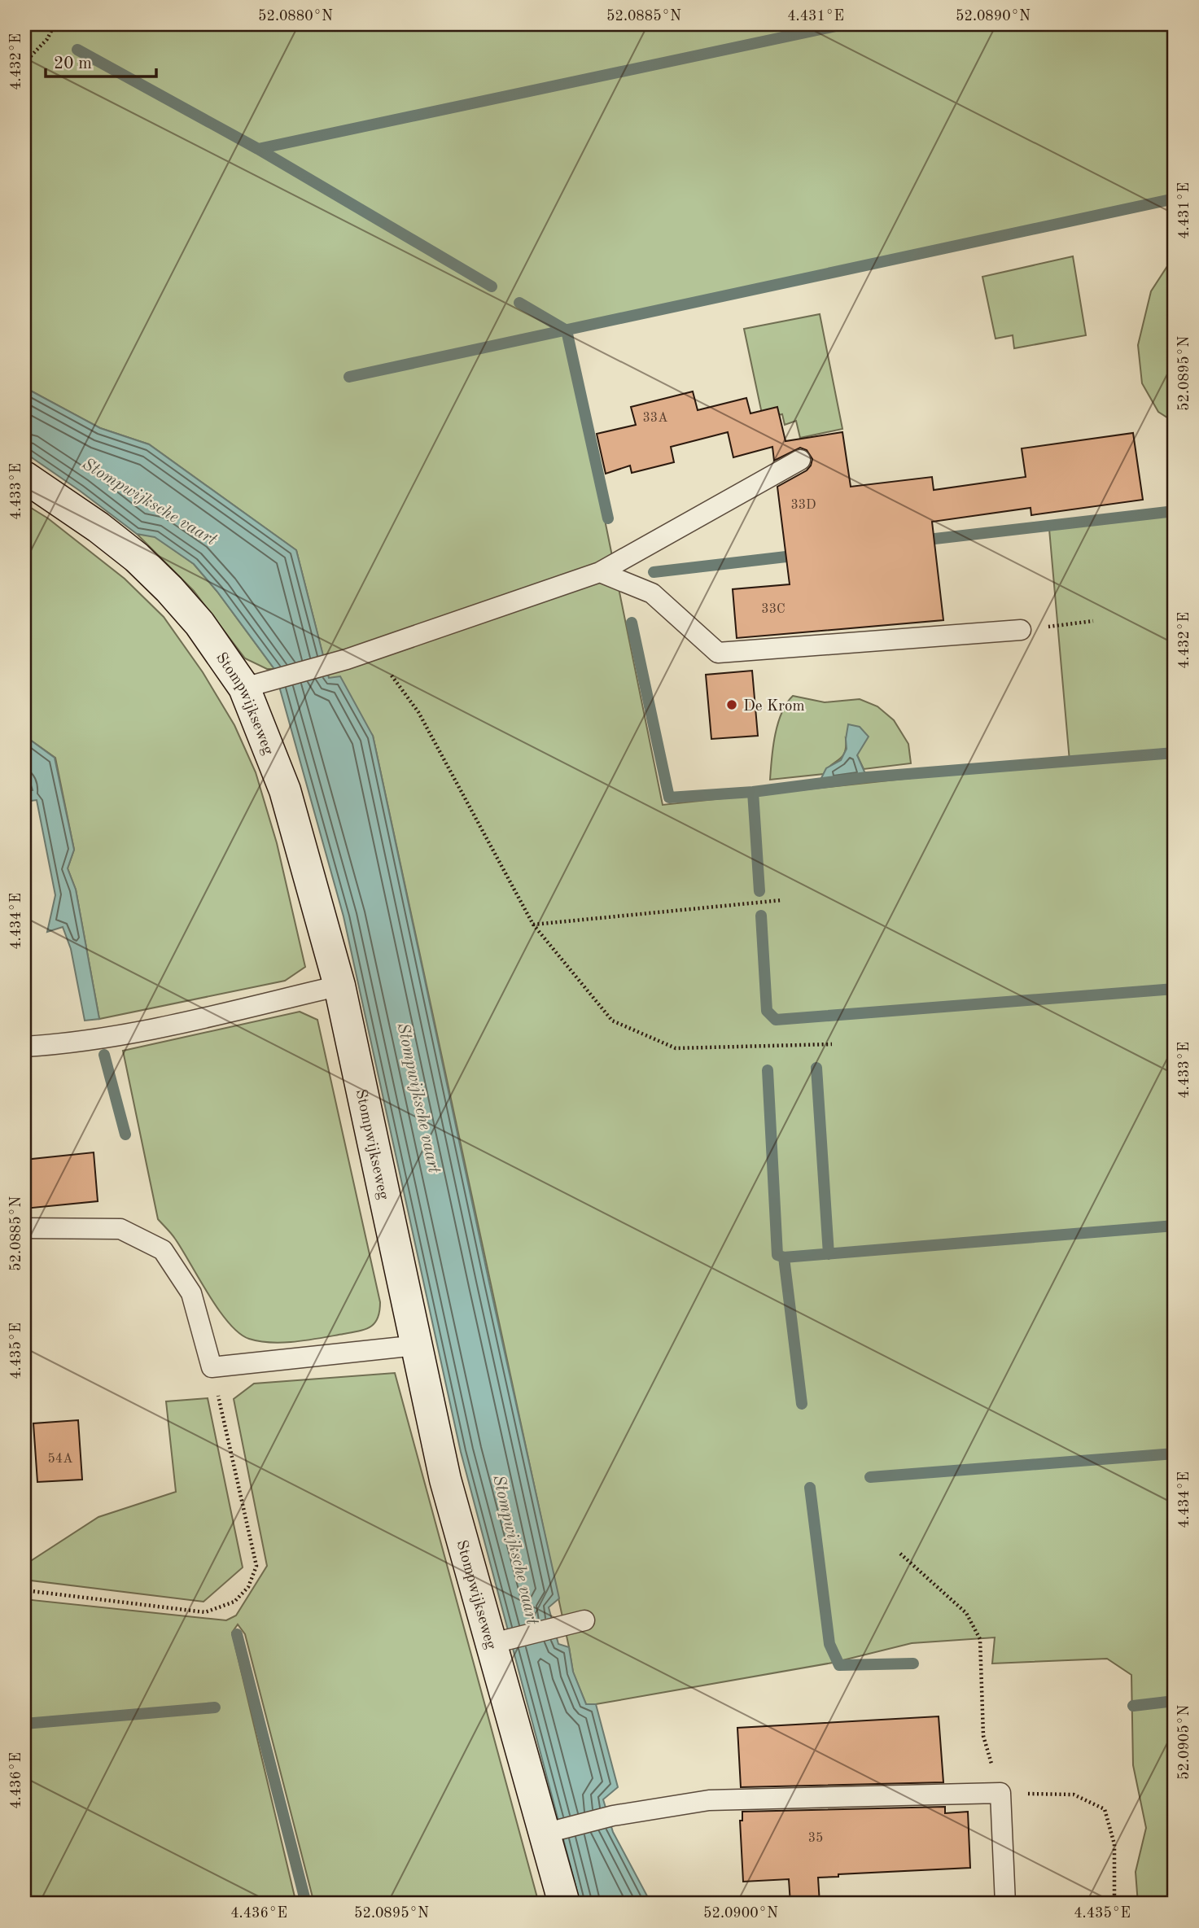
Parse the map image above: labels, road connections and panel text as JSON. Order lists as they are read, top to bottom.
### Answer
{
  "streets": {
    "street": ["Stompwijkseweg"]
  },
  "water": ["Stompwijksche vaart"],
  "places": ["De Krom"],
  "house_numbers": [
    "33A",
    "33D",
    "33C",
    "54A",
    "35"
  ],
  "scale_bar": "20 m",
  "coordinates": [
    "52.0880°N",
    "52.0885°N",
    "4.431°E",
    "52.0890°N",
    "4.432°E",
    "52.0895°N",
    "4.433°E",
    "4.434°E",
    "4.435°E",
    "52.0905°N",
    "4.436°E",
    "52.0900°N"
  ]
}
